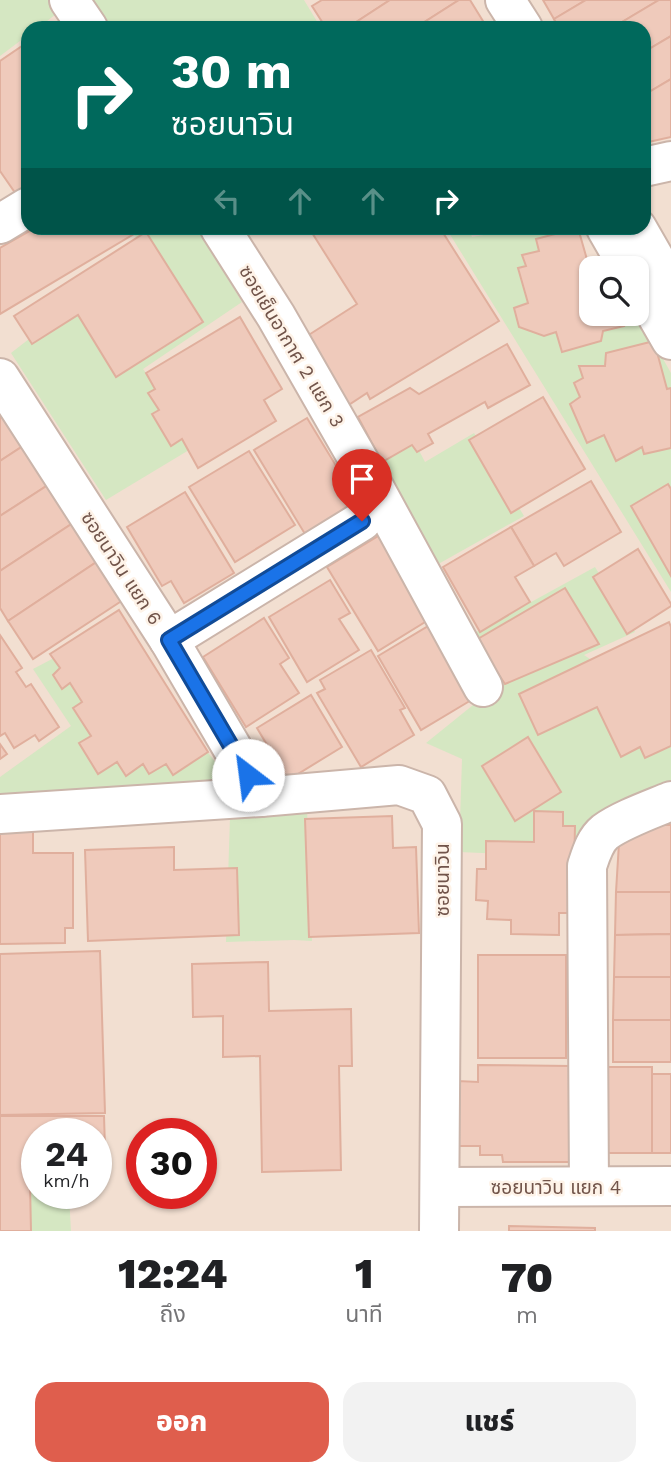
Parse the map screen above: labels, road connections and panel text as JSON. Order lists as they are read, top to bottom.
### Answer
{
  "streets": {
    "street": [
      "ซอยเย็นอากาศ 2 แยก 3",
      "ซอยนาวิน แยก 6",
      "ซอยนาวิน",
      "ซอยนาวิน แยก 4"
    ]
  },
  "crossings": [
    ["ซอยนาวิน แยก 6", "ซอยนาวิน"],
    ["ซอยนาวิน", "ซอยนาวิน แยก 4"]
  ],
  "page": {
    "turn": ["30 m", "ซอยนาวิน"],
    "speed": "24 km/h",
    "limit": "30",
    "eta": [
      "12:24",
      "ถึง",
      "1",
      "นาที",
      "70",
      "m"
    ],
    "buttons": ["ออก", "แชร์"]
  }
}
